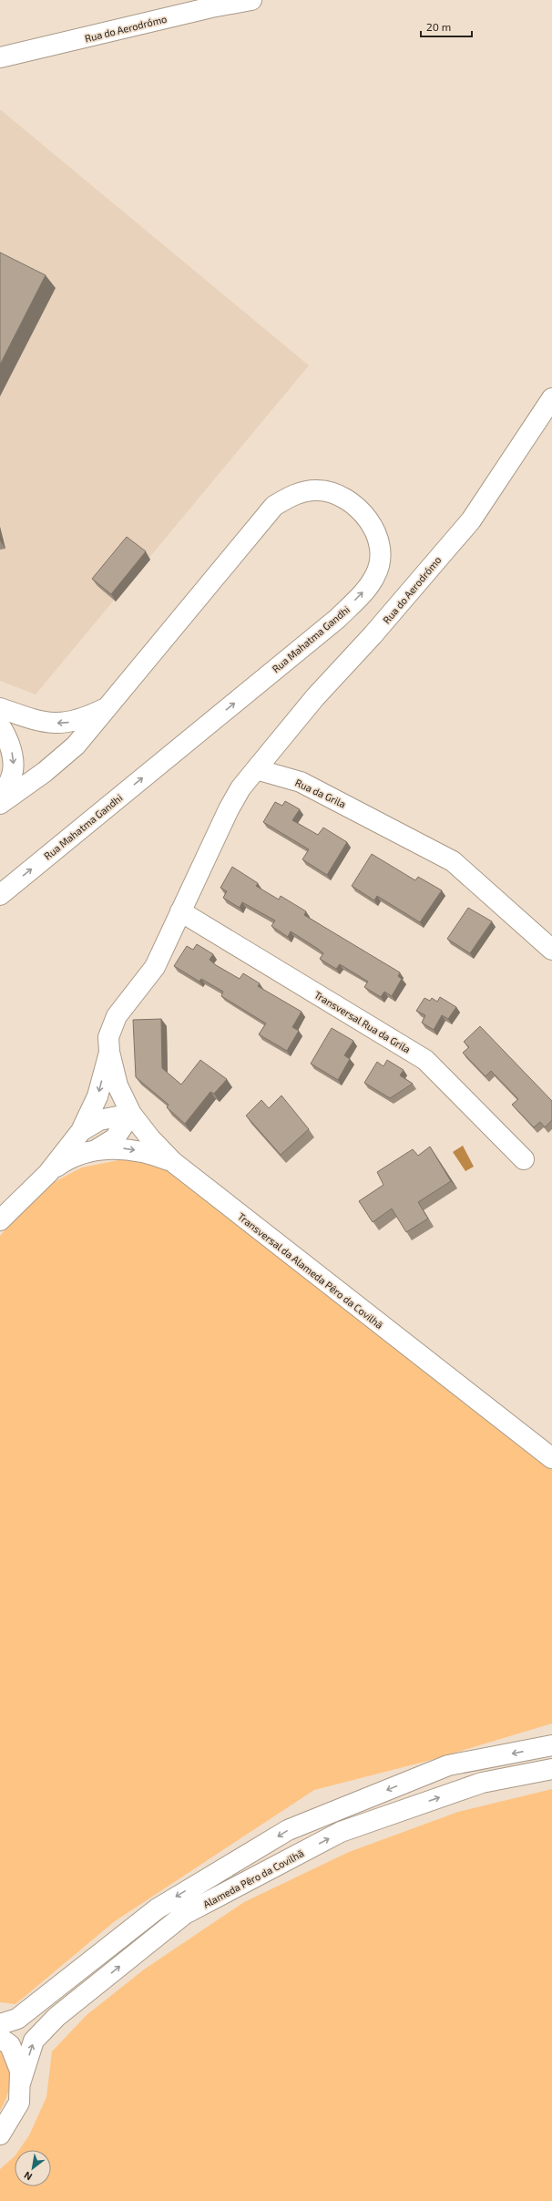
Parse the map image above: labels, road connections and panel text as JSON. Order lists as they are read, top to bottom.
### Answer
{
  "streets": {
    "street": [
      "Rua do Aerodrómo",
      "Rua Mahatma Gandhi",
      "Rua da Grila",
      "Transversal Rua da Grila",
      "Transversal da Alameda Pêro da Covilhã",
      "Alameda Pêro da Covilhã"
    ]
  },
  "crossings": [
    ["Rua do Aerodrómo", "Rua da Grila"]
  ],
  "scale_bar": "20 m",
  "north": "bottom left"
}
